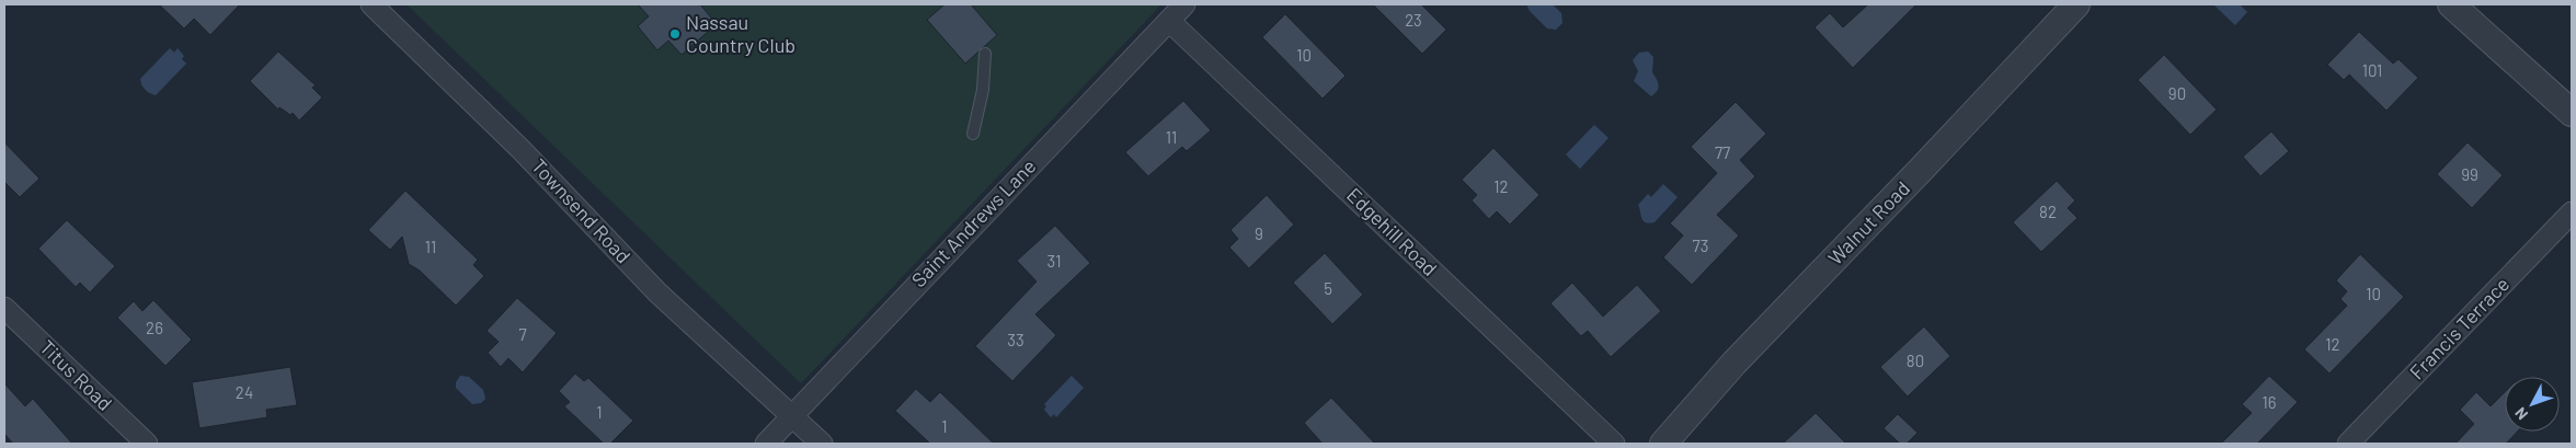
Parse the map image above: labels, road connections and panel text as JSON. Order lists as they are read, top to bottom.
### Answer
{
  "streets": {
    "street": [
      "Townsend Road",
      "Saint Andrews Lane",
      "Walnut Road",
      "Edgehill Road",
      "Francis Terrace",
      "Titus Road"
    ]
  },
  "crossings": [
    ["Townsend Road", "Saint Andrews Lane"],
    ["Saint Andrews Lane", "Edgehill Road"]
  ],
  "places": ["Nassau Country Club"],
  "house_numbers": [
    "23",
    "10",
    "101",
    "90",
    "11",
    "77",
    "99",
    "12",
    "82",
    "9",
    "73",
    "11",
    "31",
    "5",
    "10",
    "26",
    "7",
    "33",
    "12",
    "80",
    "24",
    "16",
    "1",
    "1"
  ],
  "north": "bottom left"
}
